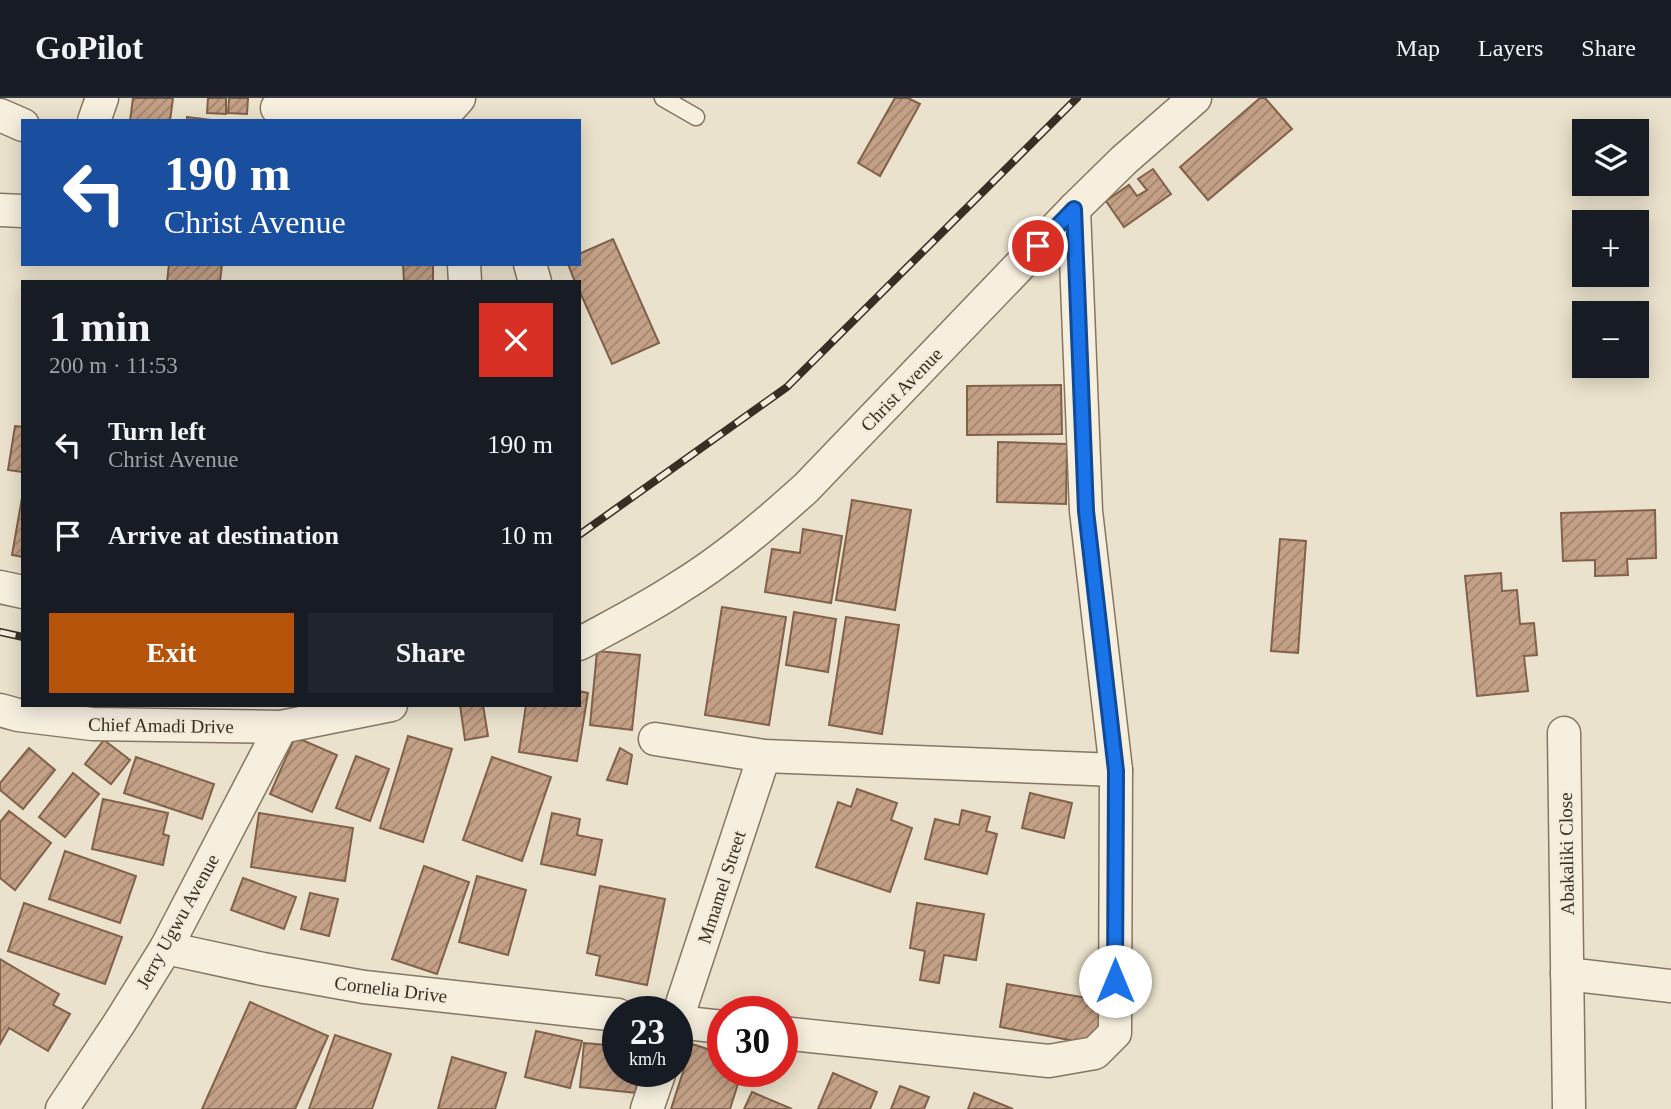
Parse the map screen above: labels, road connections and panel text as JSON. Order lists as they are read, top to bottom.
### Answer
{
  "streets": {
    "street": [
      "Christ Avenue",
      "Chief Amadi Drive",
      "Abakaliki Close",
      "Mmamel Street",
      "Jerry Ugwu Avenue",
      "Cornelia Drive"
    ]
  },
  "crossings": [
    ["Chief Amadi Drive", "Jerry Ugwu Avenue"],
    ["Jerry Ugwu Avenue", "Cornelia Drive"]
  ],
  "page": {
    "header": "GoPilot",
    "nav": ["Map", "Layers", "Share"],
    "map_buttons": ["+", "−"],
    "turn": ["190 m", "Christ Avenue"],
    "heading": ["1 min", "200 m · 11:53"],
    "list": [
      {
        "name": "Turn left",
        "note": "Christ Avenue",
        "value": "190 m"
      },
      {
        "name": "Arrive at destination",
        "value": "10 m"
      }
    ],
    "buttons": ["Exit", "Share"],
    "speed": "23 km/h",
    "limit": "30"
  }
}
